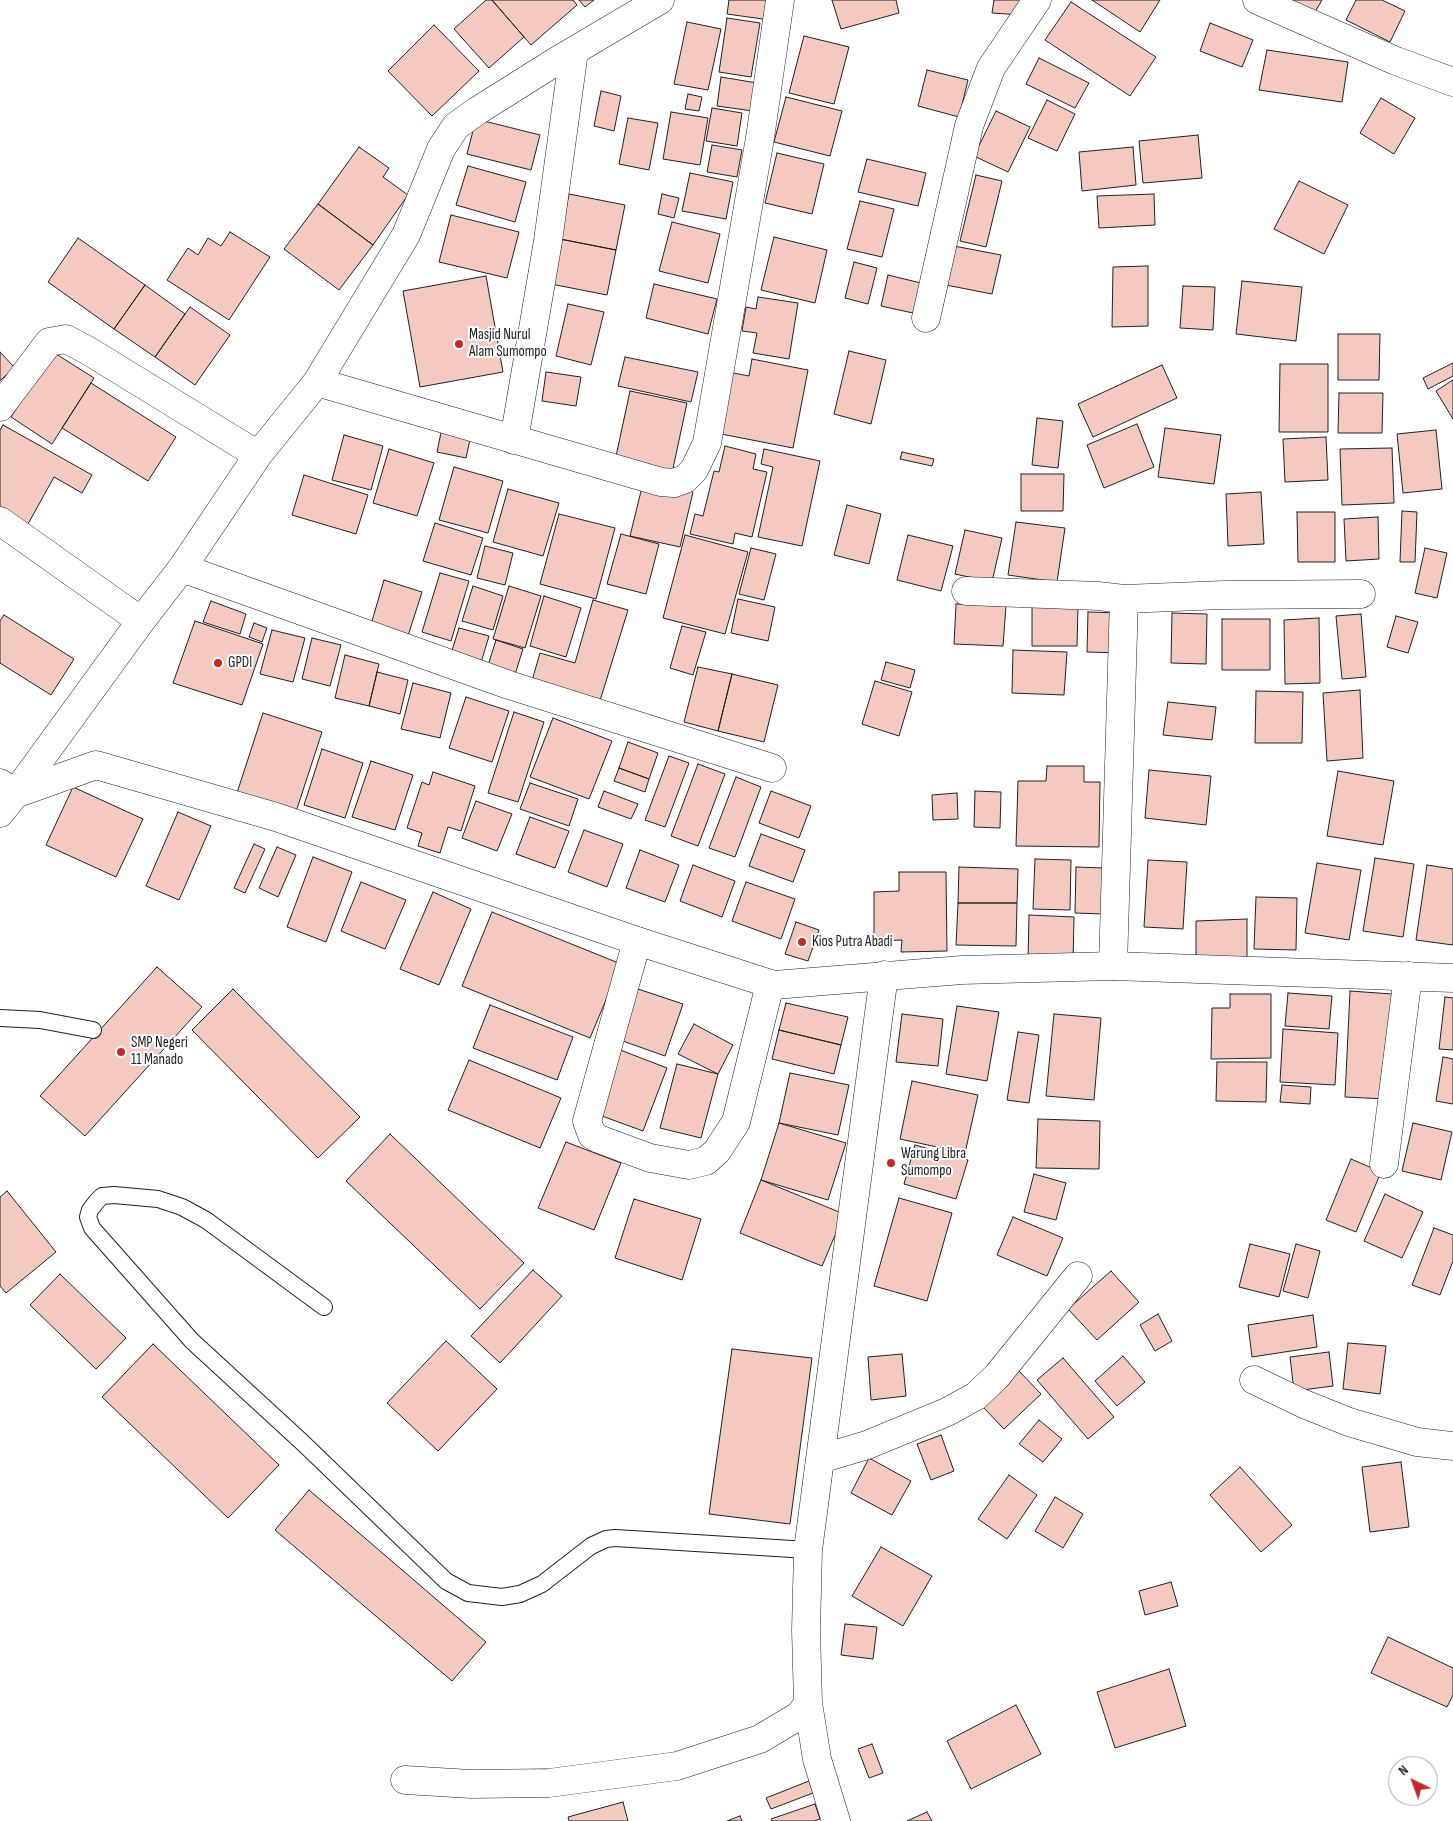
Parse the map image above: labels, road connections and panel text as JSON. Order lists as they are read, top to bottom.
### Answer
{
  "places": [
    "Masjid Nurul Alam Sumompo",
    "GPDI",
    "Kios Putra Abadi",
    "SMP Negeri 11 Manado",
    "Warung Libra Sumompo"
  ],
  "north": "top left"
}
